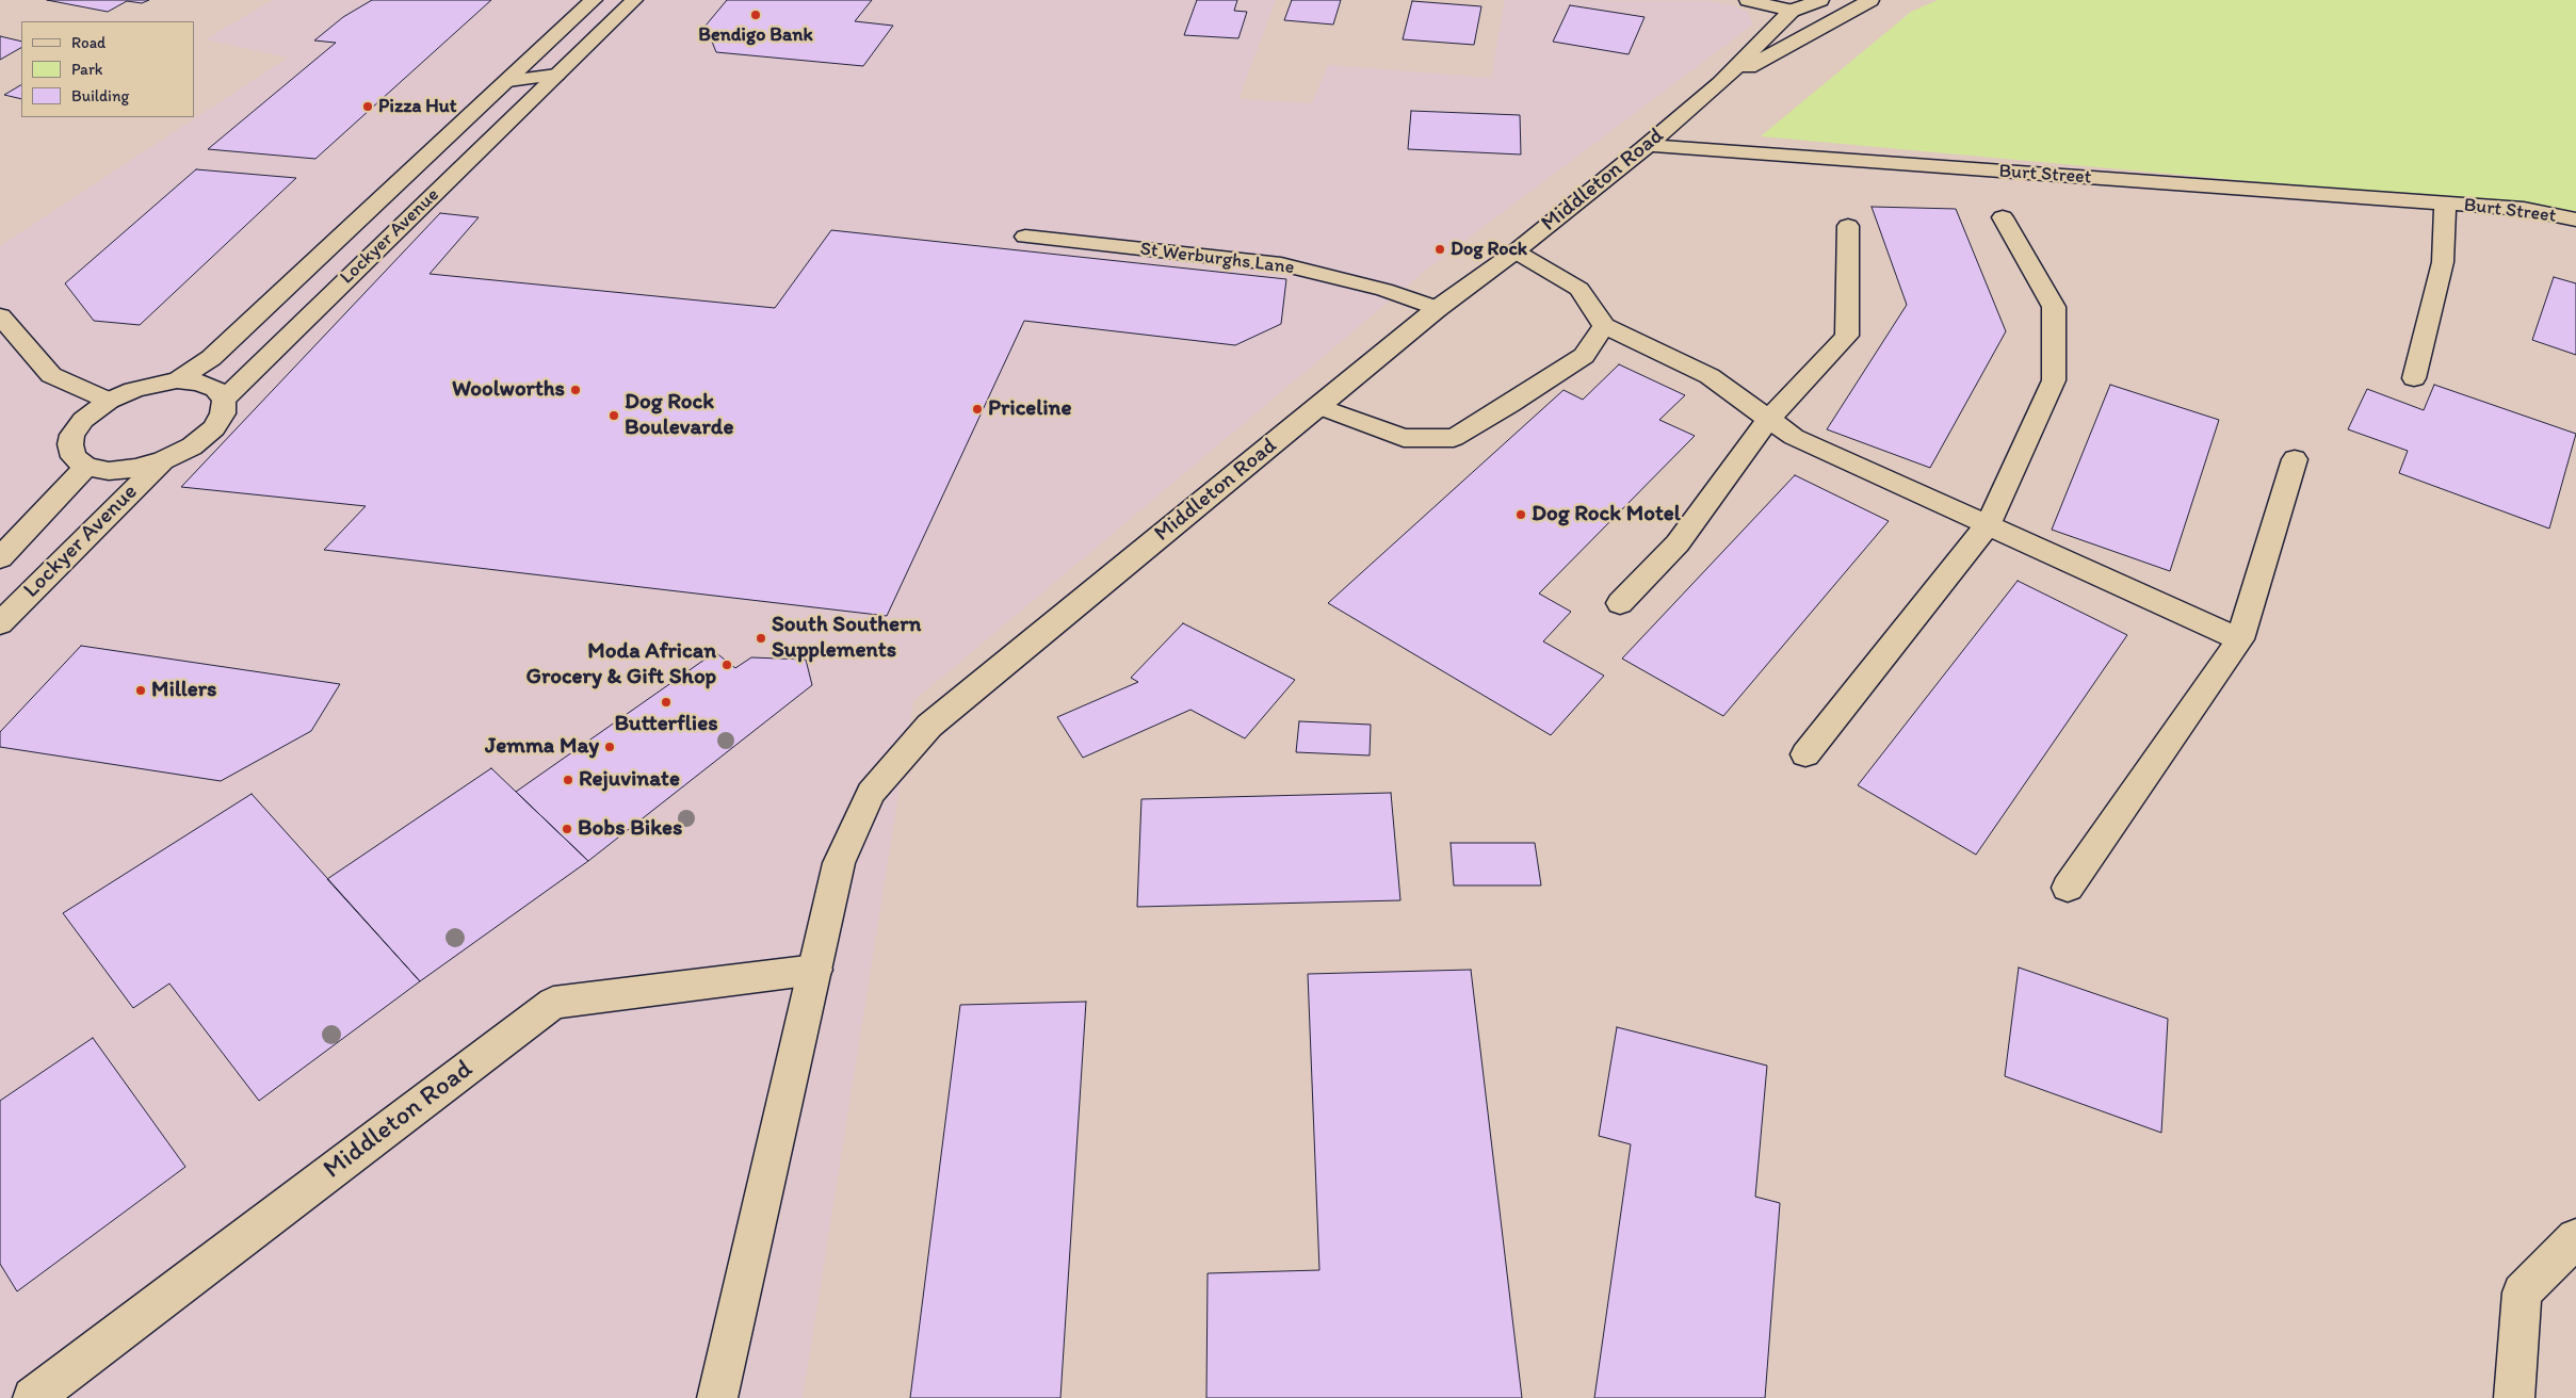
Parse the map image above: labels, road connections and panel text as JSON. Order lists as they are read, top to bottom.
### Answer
{
  "streets": {
    "main road": [
      "Burt Street",
      "Middleton Road",
      "Lockyer Avenue",
      "St Werburghs Lane"
    ]
  },
  "crossings": [
    ["Burt Street", "Middleton Road"],
    ["Middleton Road", "St Werburghs Lane"]
  ],
  "places": [
    "Bendigo Bank",
    "Pizza Hut",
    "Dog Rock",
    "Woolworths",
    "Priceline",
    "Dog Rock Boulevarde",
    "Dog Rock Motel",
    "South Southern Supplements",
    "Moda African Grocery & Gift Shop",
    "Millers",
    "Butterflies",
    "Jemma May",
    "Rejuvinate",
    "Bobs Bikes"
  ],
  "legend": ["Road", "Park", "Building"]
}
